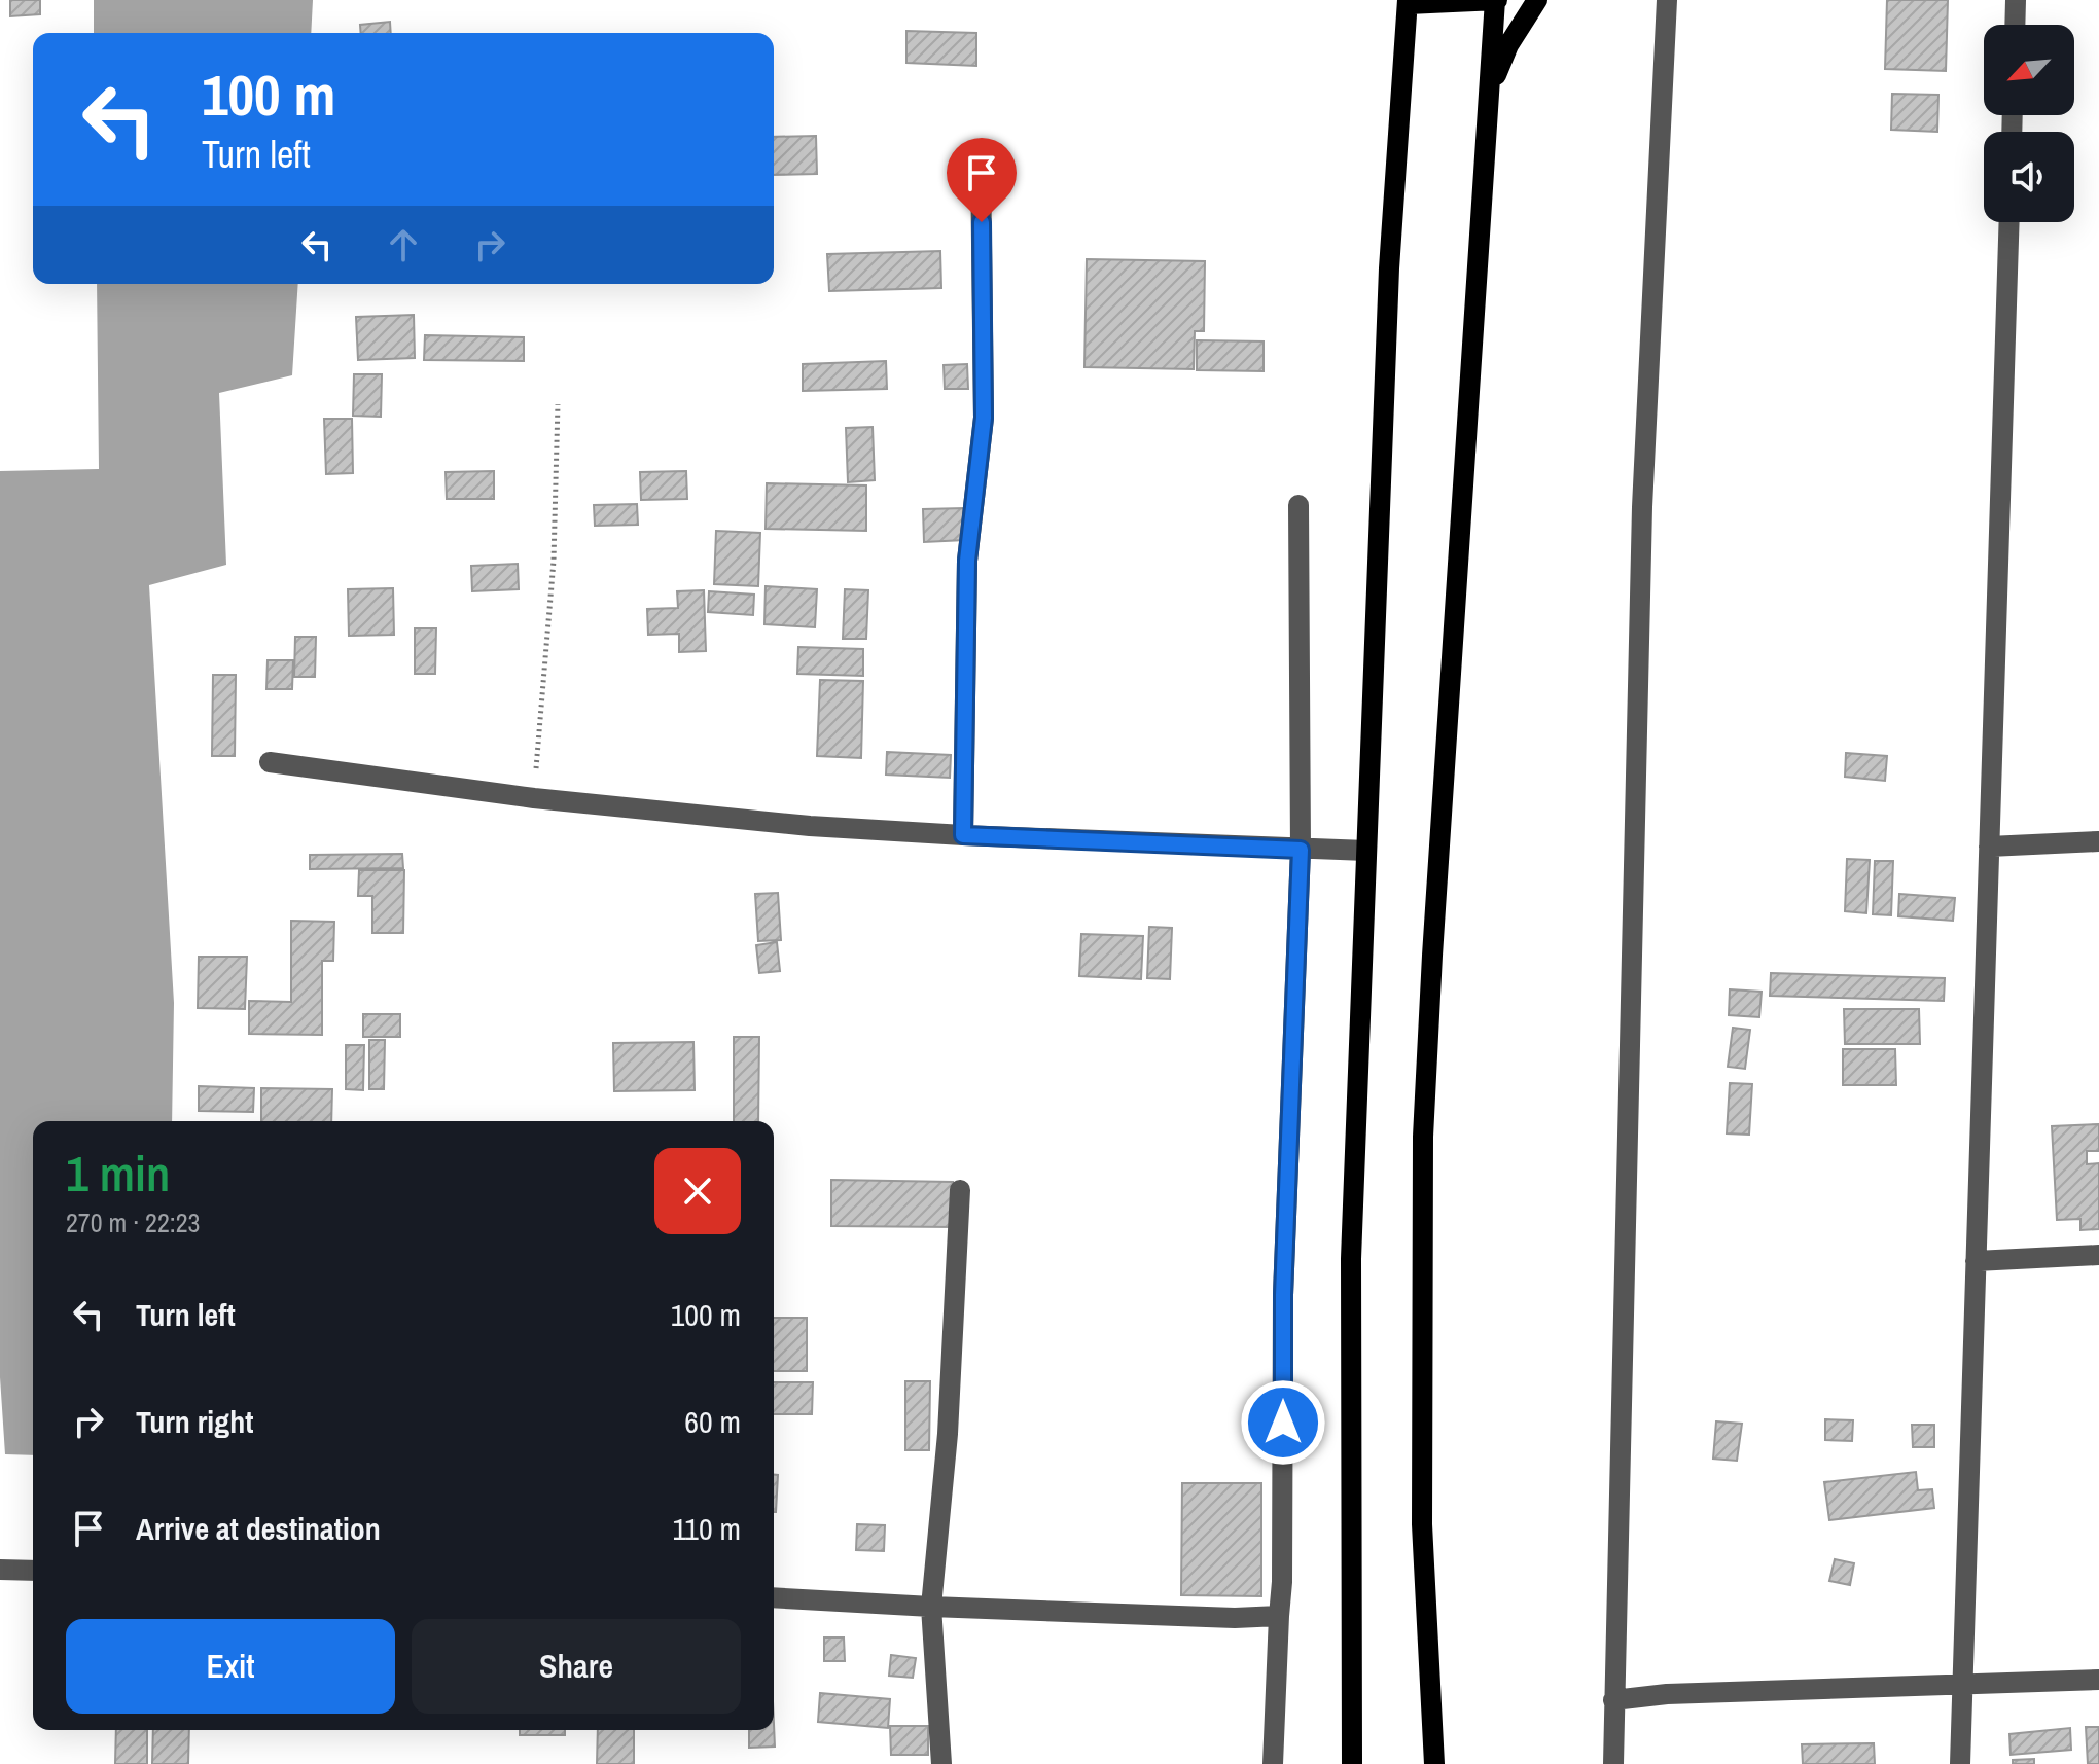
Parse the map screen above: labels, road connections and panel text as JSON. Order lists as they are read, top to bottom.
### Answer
{
  "north": "bottom left",
  "page": {
    "turn": ["100 m", "Turn left"],
    "heading": ["1 min", "270 m · 22:23"],
    "list": [
      {
        "name": "Turn left",
        "value": "100 m"
      },
      {
        "name": "Turn right",
        "value": "60 m"
      },
      {
        "name": "Arrive at destination",
        "value": "110 m"
      }
    ],
    "buttons": ["Exit", "Share"]
  }
}
